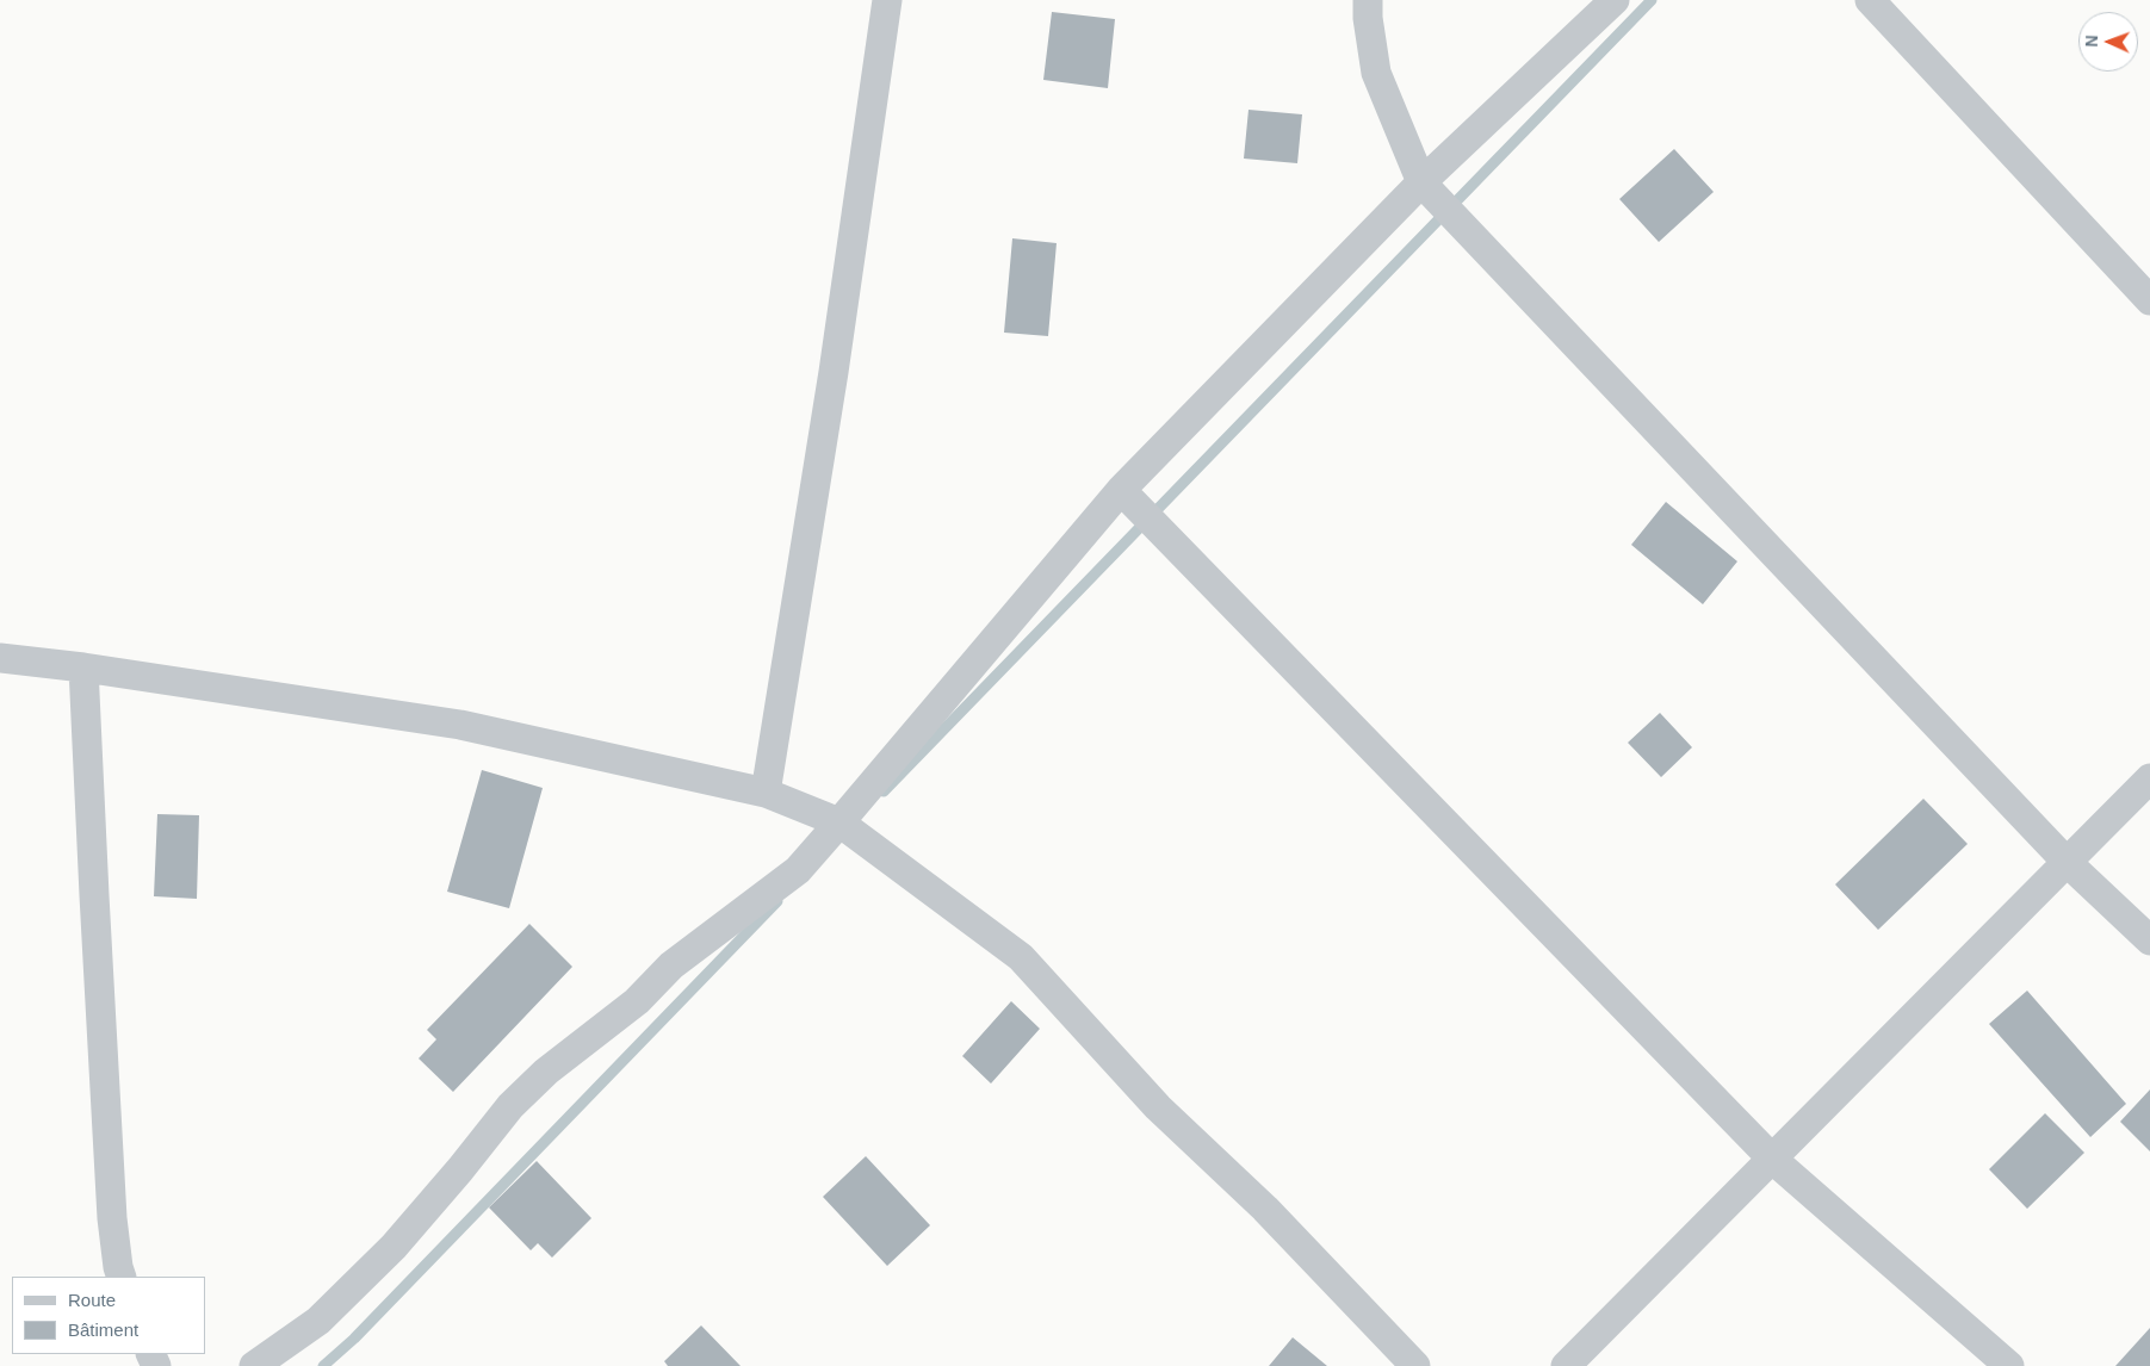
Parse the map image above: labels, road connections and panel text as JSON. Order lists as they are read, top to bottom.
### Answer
{
  "legend": ["Route", "Bâtiment"],
  "north": "left"
}
